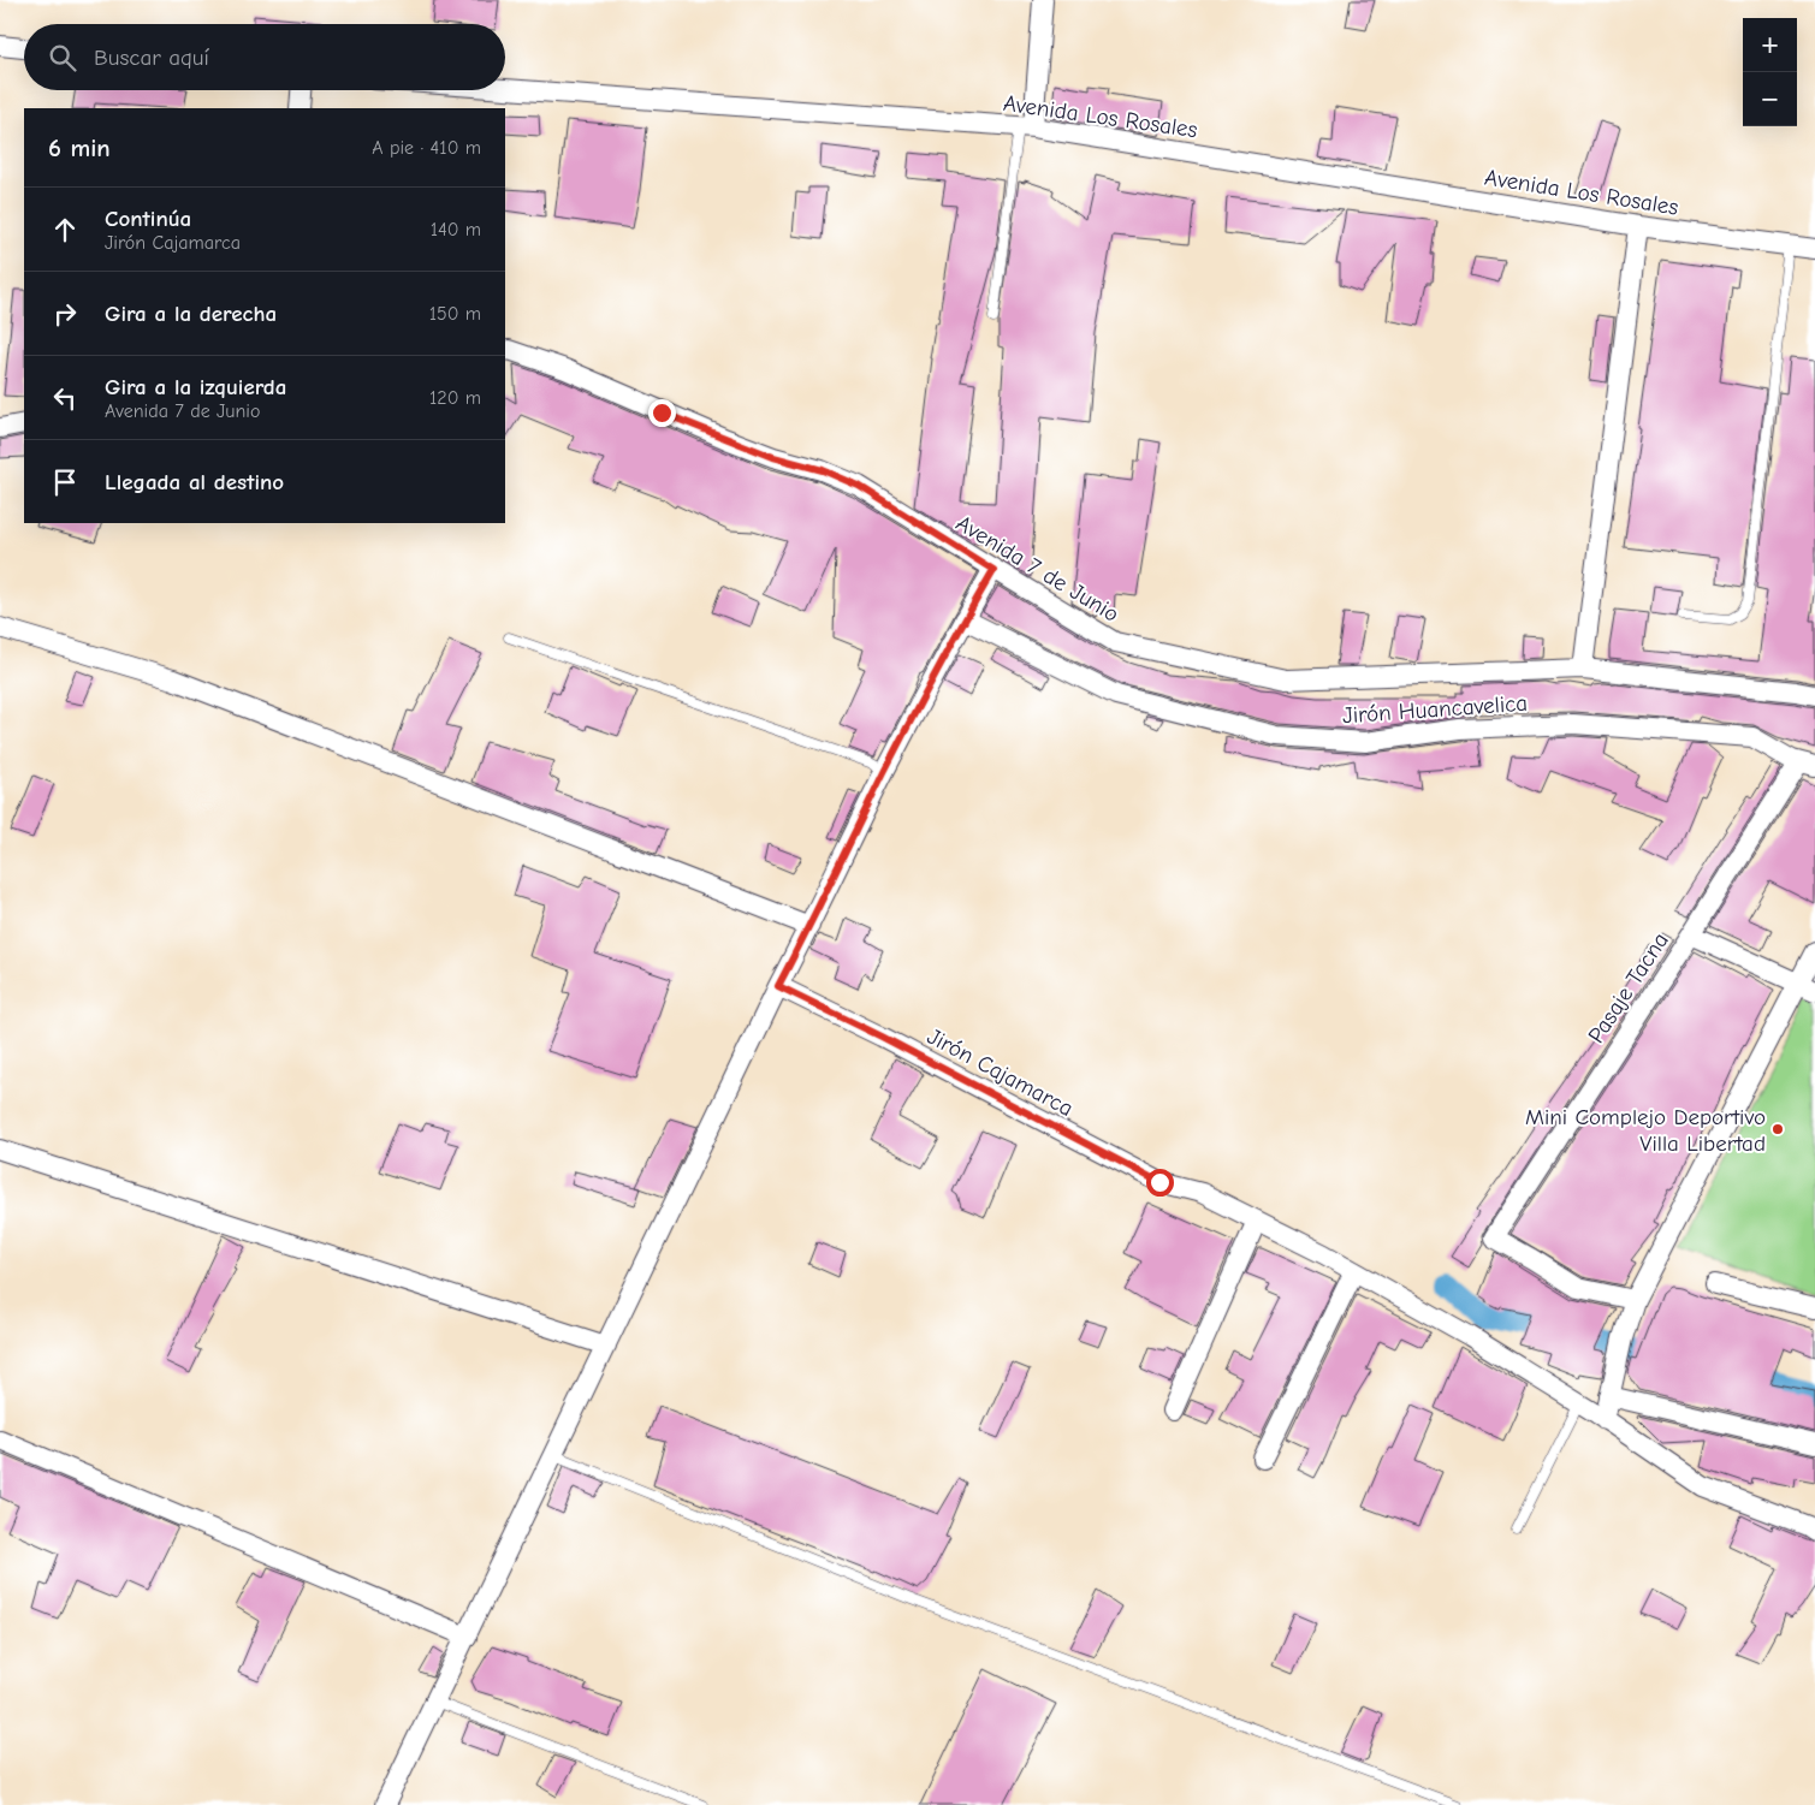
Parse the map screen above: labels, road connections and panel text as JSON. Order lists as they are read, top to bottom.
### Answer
{
  "streets": {
    "street": [
      "Avenida Los Rosales",
      "Avenida 7 de Junio",
      "Jirón Huancavelica",
      "Pasaje Tacna",
      "Jirón Cajamarca"
    ]
  },
  "crossings": [
    ["Jirón Huancavelica", "Pasaje Tacna"]
  ],
  "places": ["Mini Complejo Deportivo Villa Libertad"],
  "page": {
    "map_buttons": ["+", "−"],
    "search": "Buscar aquí",
    "heading": ["6 min", "A pie · 410 m"],
    "list": [
      ["Continúa", "Jirón Cajamarca", "140 m"],
      ["Gira a la derecha", "150 m"],
      ["Gira a la izquierda", "Avenida 7 de Junio", "120 m"],
      "Llegada al destino"
    ]
  }
}
